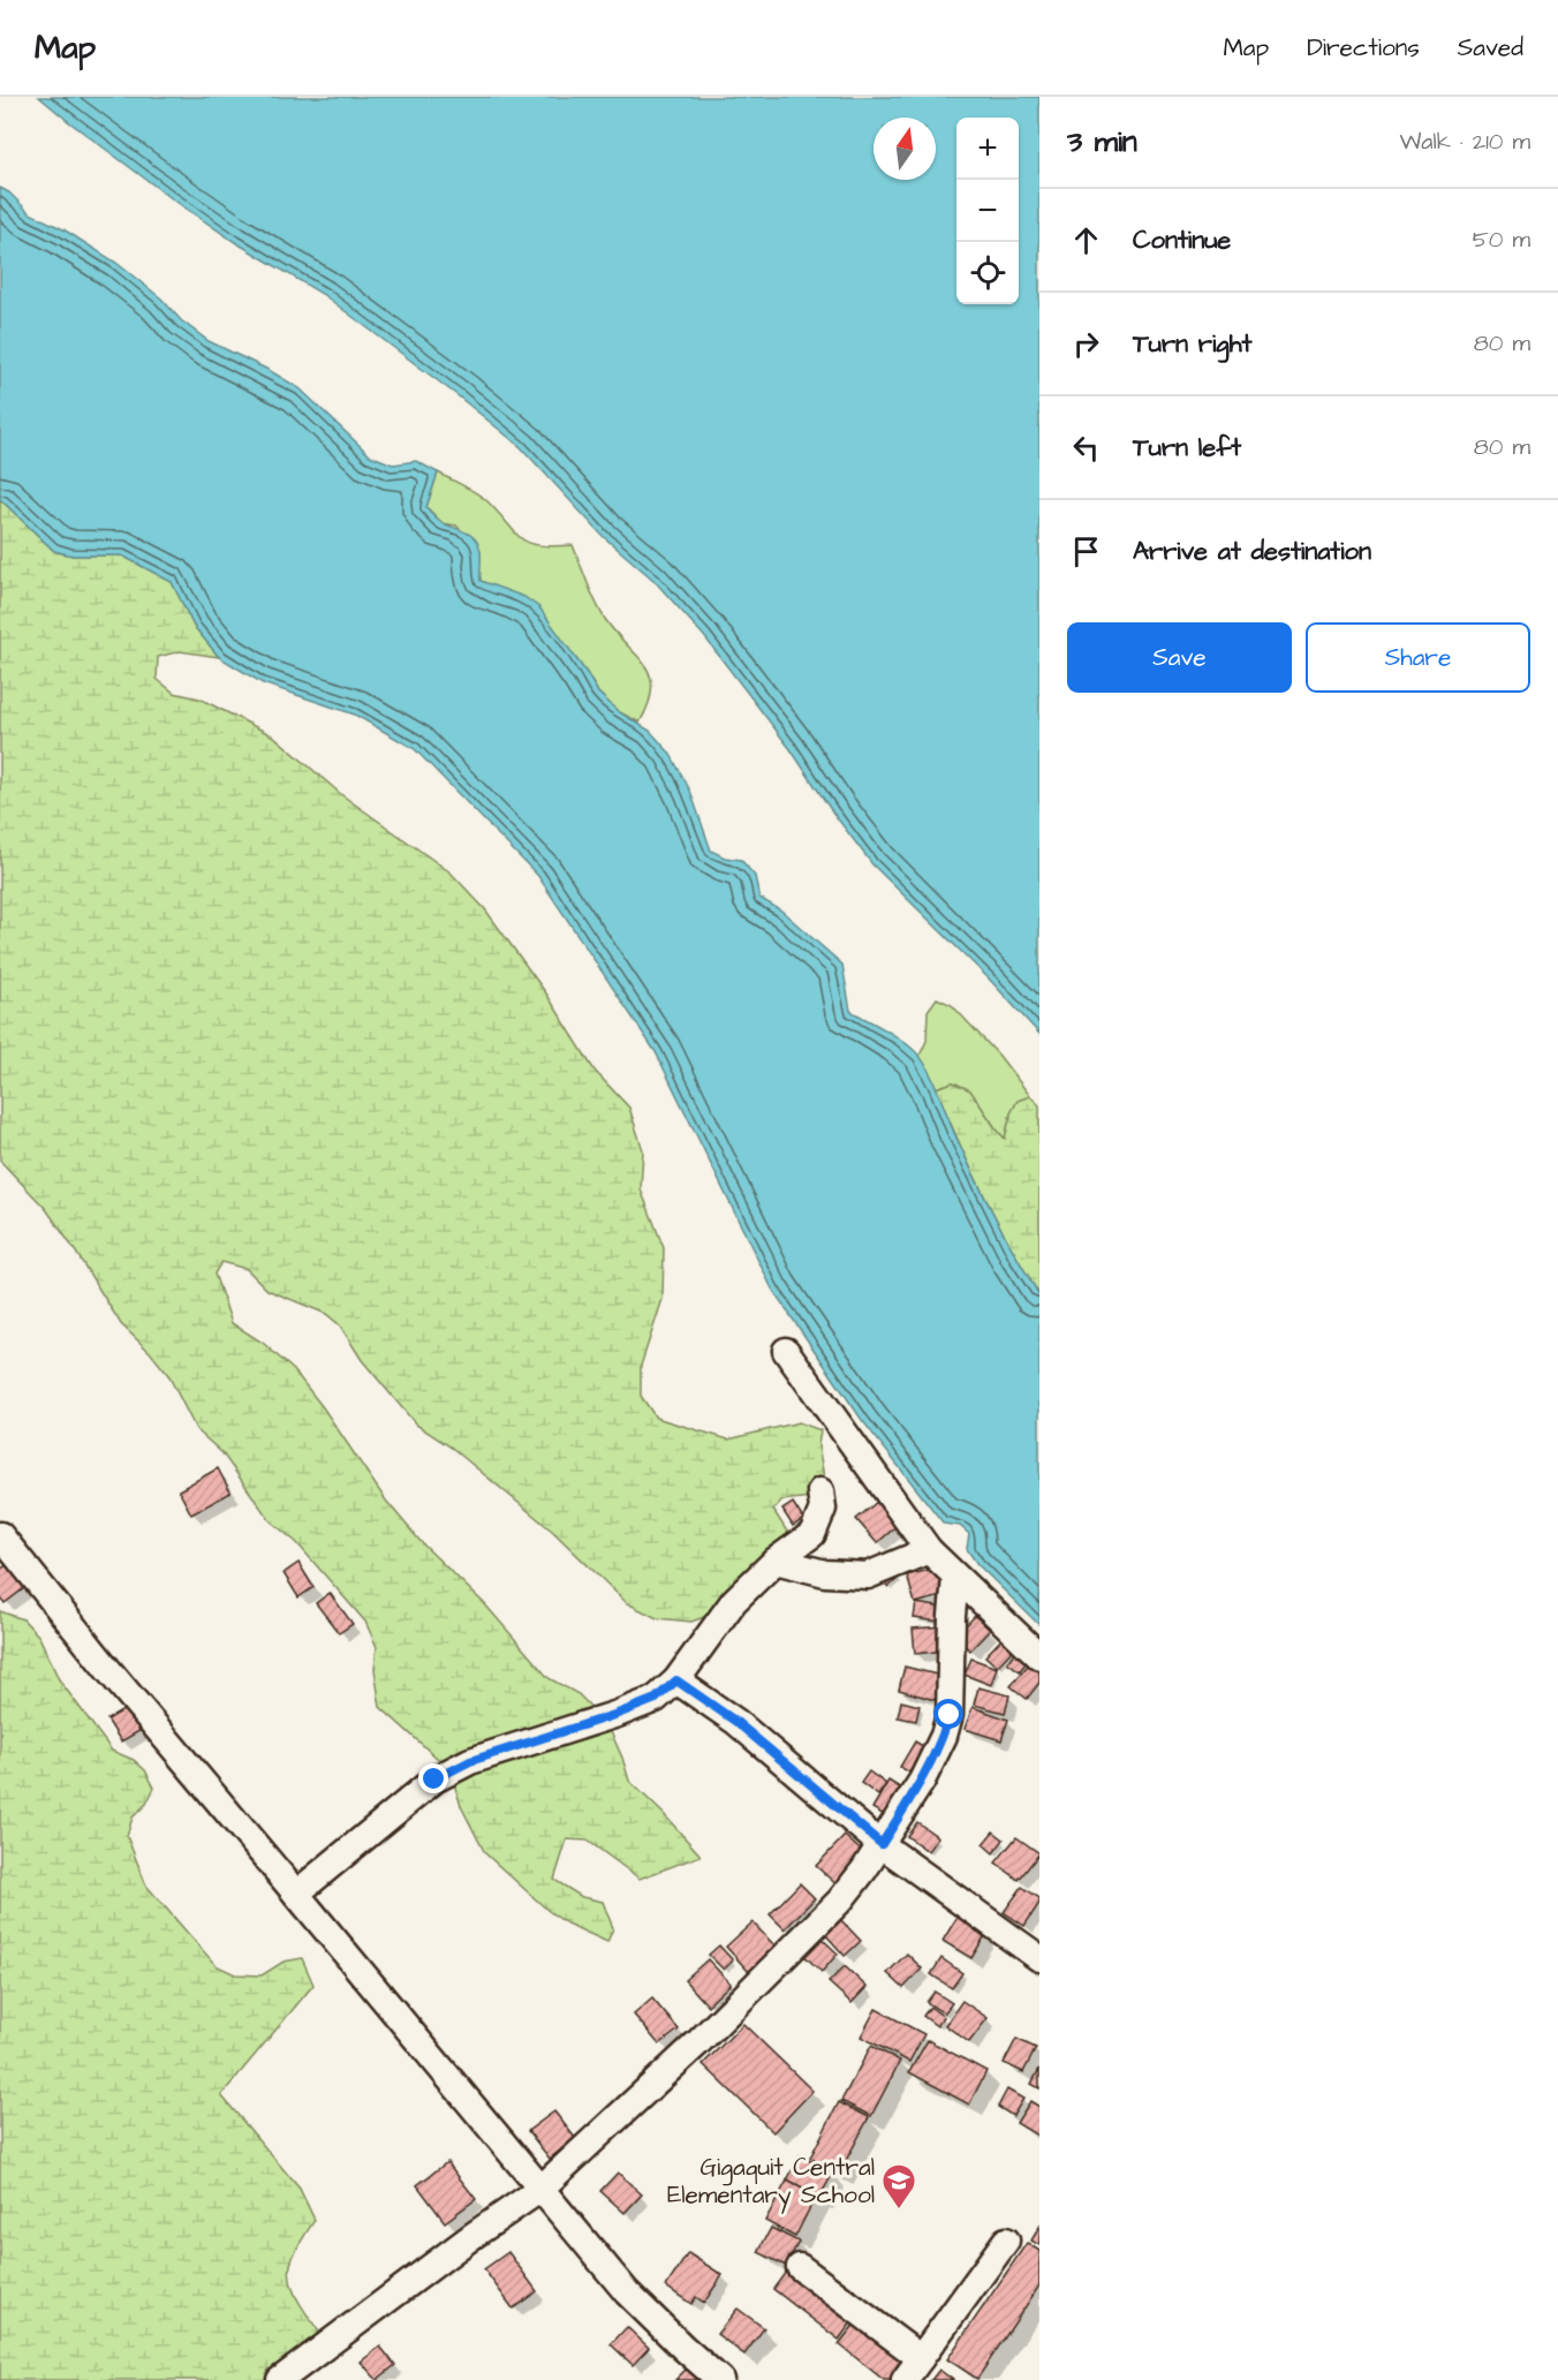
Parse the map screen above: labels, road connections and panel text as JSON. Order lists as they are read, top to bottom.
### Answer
{
  "places": {
    "school or university": ["Gigaquit Central Elementary School"]
  },
  "north": "top",
  "page": {
    "header": "Map",
    "nav": ["Map", "Directions", "Saved"],
    "heading": ["3 min", "Walk · 210 m"],
    "map_buttons": ["+", "−"],
    "list": [
      ["Continue", "50 m"],
      ["Turn right", "80 m"],
      ["Turn left", "80 m"],
      "Arrive at destination"
    ],
    "buttons": ["Save", "Share"]
  }
}
